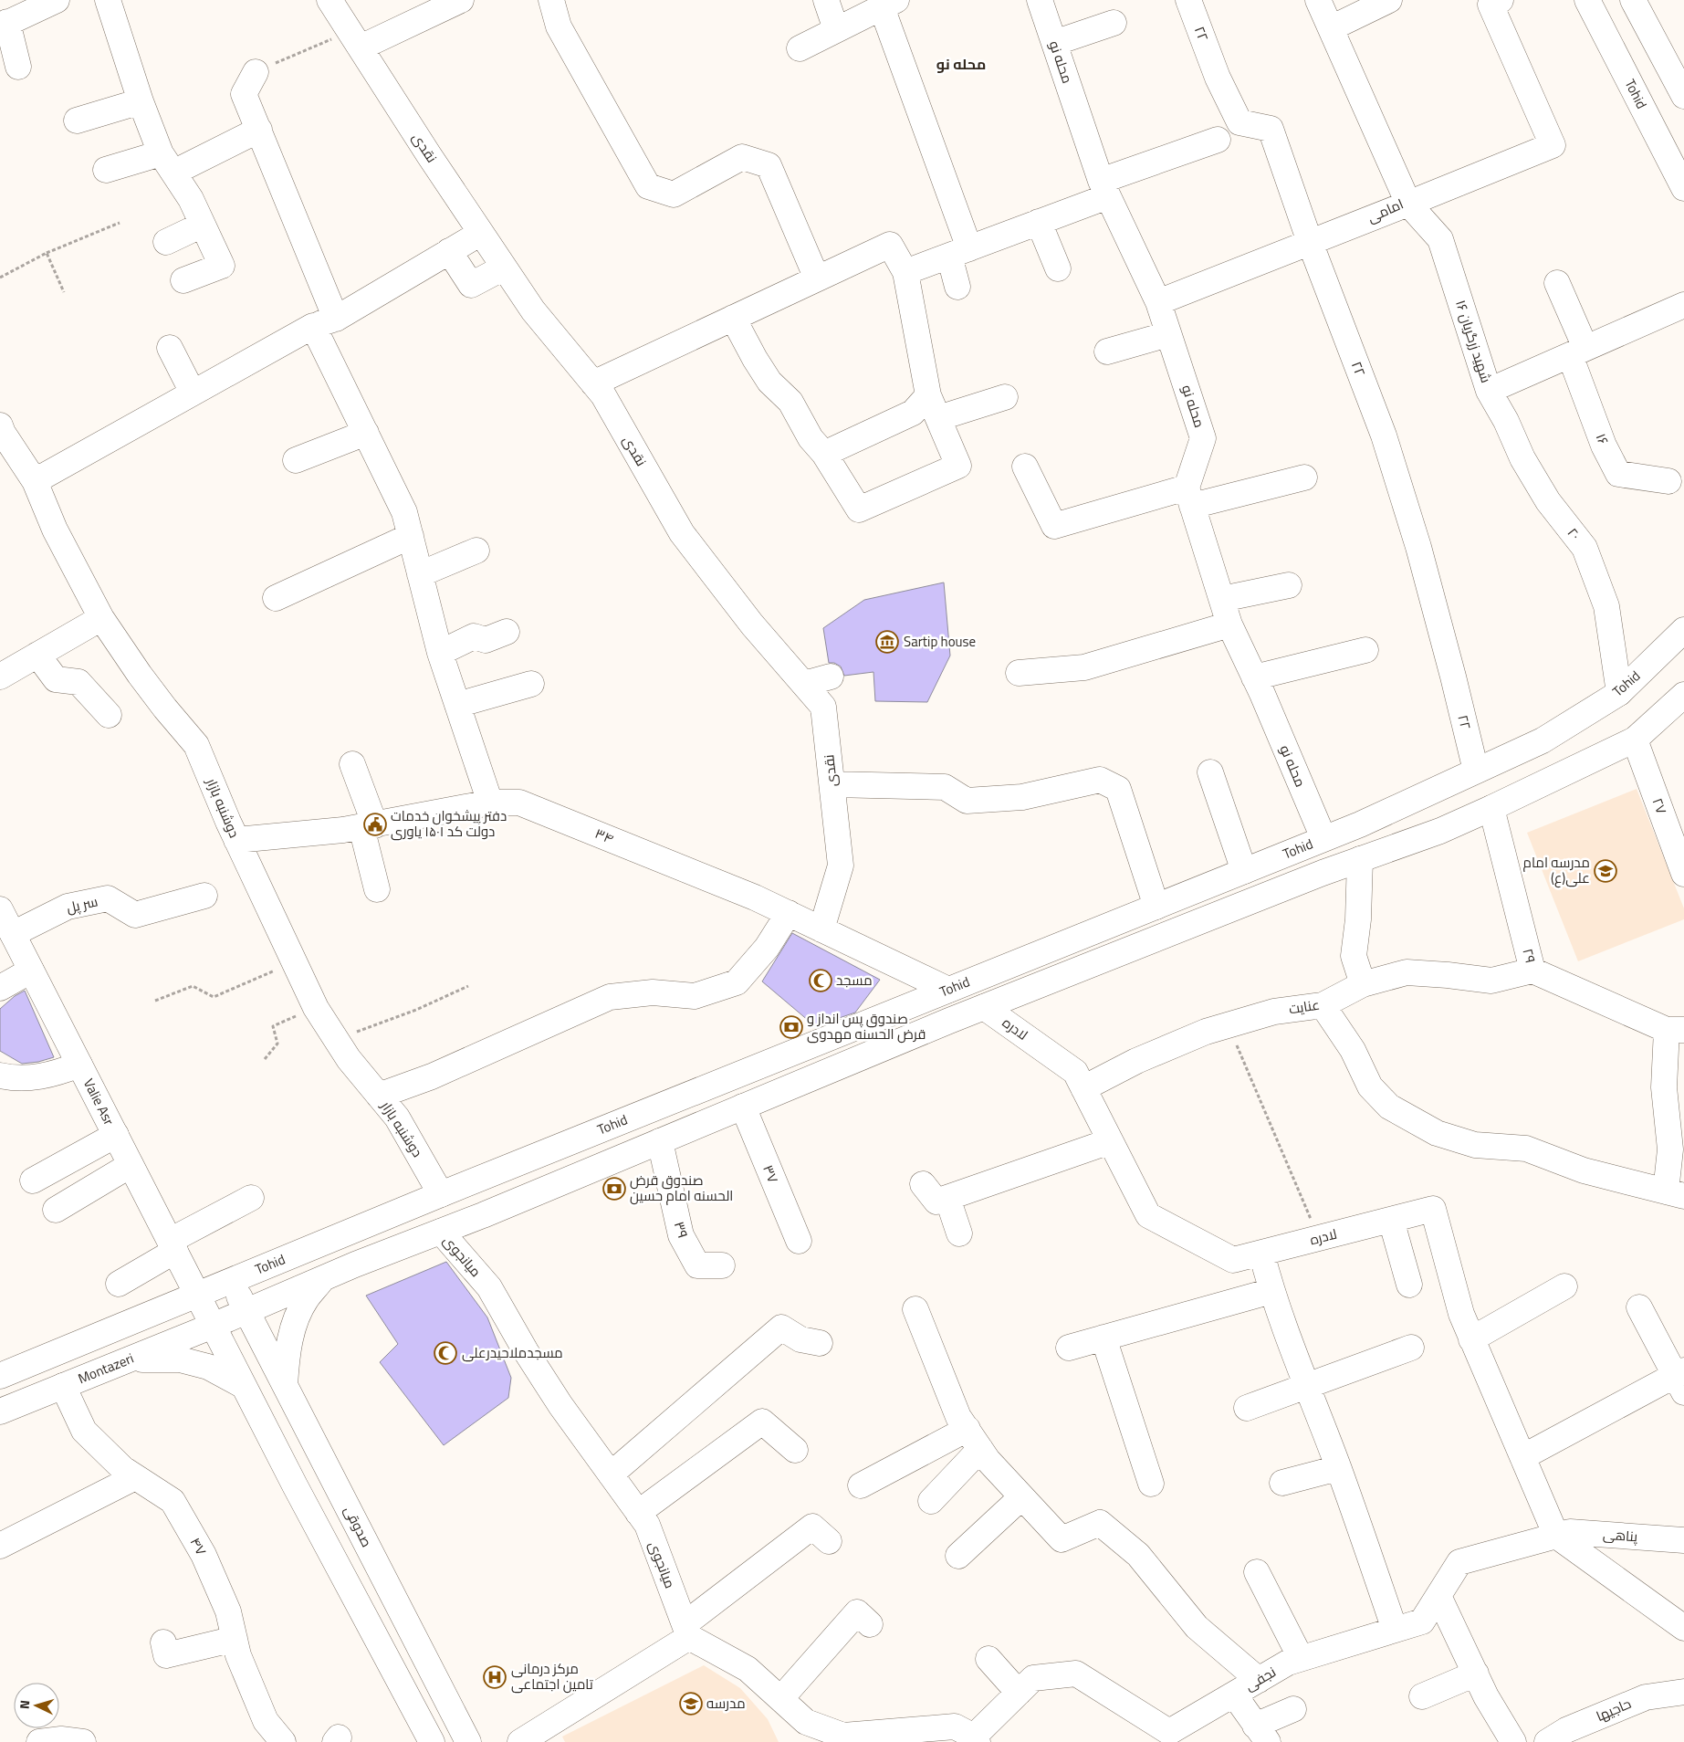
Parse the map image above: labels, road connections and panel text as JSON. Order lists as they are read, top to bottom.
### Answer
{
  "streets": {
    "street": [
      "۲۲",
      "محله نو",
      "Tohid",
      "نقدی",
      "امامی",
      "۱۶ شهید زرگریان",
      "۱۶",
      "۲۰",
      "۲۷",
      "دوشنبه بازار",
      "۳۴",
      "سر پل",
      "۲۹",
      "عنایت",
      "لادره",
      "Valie Asr",
      "۳۷",
      "۳۹",
      "میانجوی",
      "Montazeri",
      "صدوقی",
      "پناهی",
      "۴۷",
      "نجفی",
      "حاجیها"
    ]
  },
  "crossings": [
    ["۲۲", "Tohid"],
    ["۲۲", "امامی"],
    ["محله نو", "Tohid"],
    ["محله نو", "امامی"],
    ["Tohid", "۲۰"],
    ["Tohid", "دوشنبه بازار"],
    ["Tohid", "۳۴"],
    ["Tohid", "Valie Asr"],
    ["Tohid", "صدوقی"],
    ["نقدی", "۳۴"],
    ["امامی", "۱۶ شهید زرگریان"],
    ["۱۶ شهید زرگریان", "۱۶"],
    ["۱۶ شهید زرگریان", "۲۰"],
    ["دوشنبه بازار", "۳۴"],
    ["سر پل", "Valie Asr"],
    ["۲۹", "عنایت"],
    ["عنایت", "لادره"],
    ["لادره", "پناهی"],
    ["لادره", "نجفی"],
    ["Valie Asr", "Montazeri"],
    ["Montazeri", "۴۷"],
    ["پناهی", "نجفی"]
  ],
  "districts": ["محله نو"],
  "places": {
    "museum": ["Sartip house"],
    "public building": ["دفتر پیشخوان خدمات دولت کد ۱۵۰۱ یاوری"],
    "school or university": ["مدرسه امام علی(ع)", "مدرسه"],
    "mosque": ["مسجد", "مسجدملاحیدرعلی"],
    "bank": ["صندوق پس انداز و قرض الحسنه مهدوی", "صندوق قرض الحسنه امام حسین"],
    "hospital": ["مرکز درمانی تامین اجتماعی"]
  },
  "north": "left"
}
